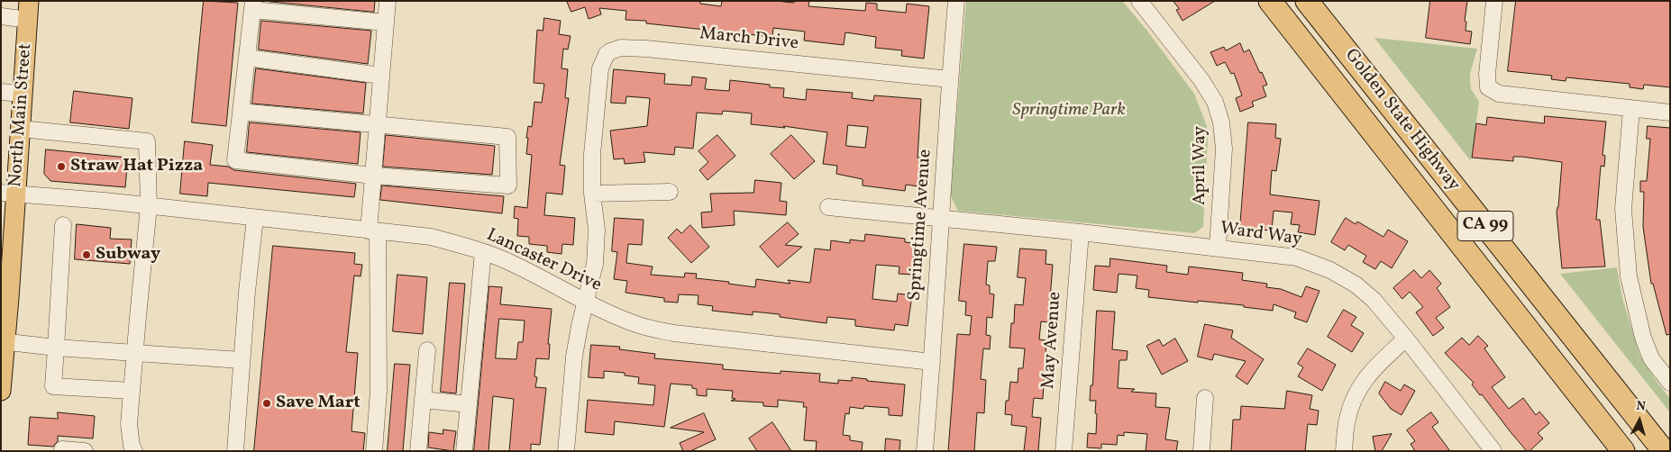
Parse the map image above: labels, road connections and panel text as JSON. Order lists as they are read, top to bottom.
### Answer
{
  "streets": {
    "highway": ["Golden State Highway", "CA 99"],
    "main road": ["North Main Street"],
    "street": [
      "March Drive",
      "April Way",
      "Springtime Avenue",
      "Ward Way",
      "Lancaster Drive",
      "May Avenue"
    ]
  },
  "crossings": [
    ["March Drive", "Springtime Avenue"],
    ["March Drive", "Lancaster Drive"],
    ["North Main Street", "Lancaster Drive"],
    ["April Way", "Ward Way"],
    ["Springtime Avenue", "Ward Way"],
    ["Springtime Avenue", "Lancaster Drive"],
    ["Ward Way", "May Avenue"]
  ],
  "parks": ["Springtime Park"],
  "places": ["Straw Hat Pizza", "Subway", "Save Mart"],
  "north": "top"
}
